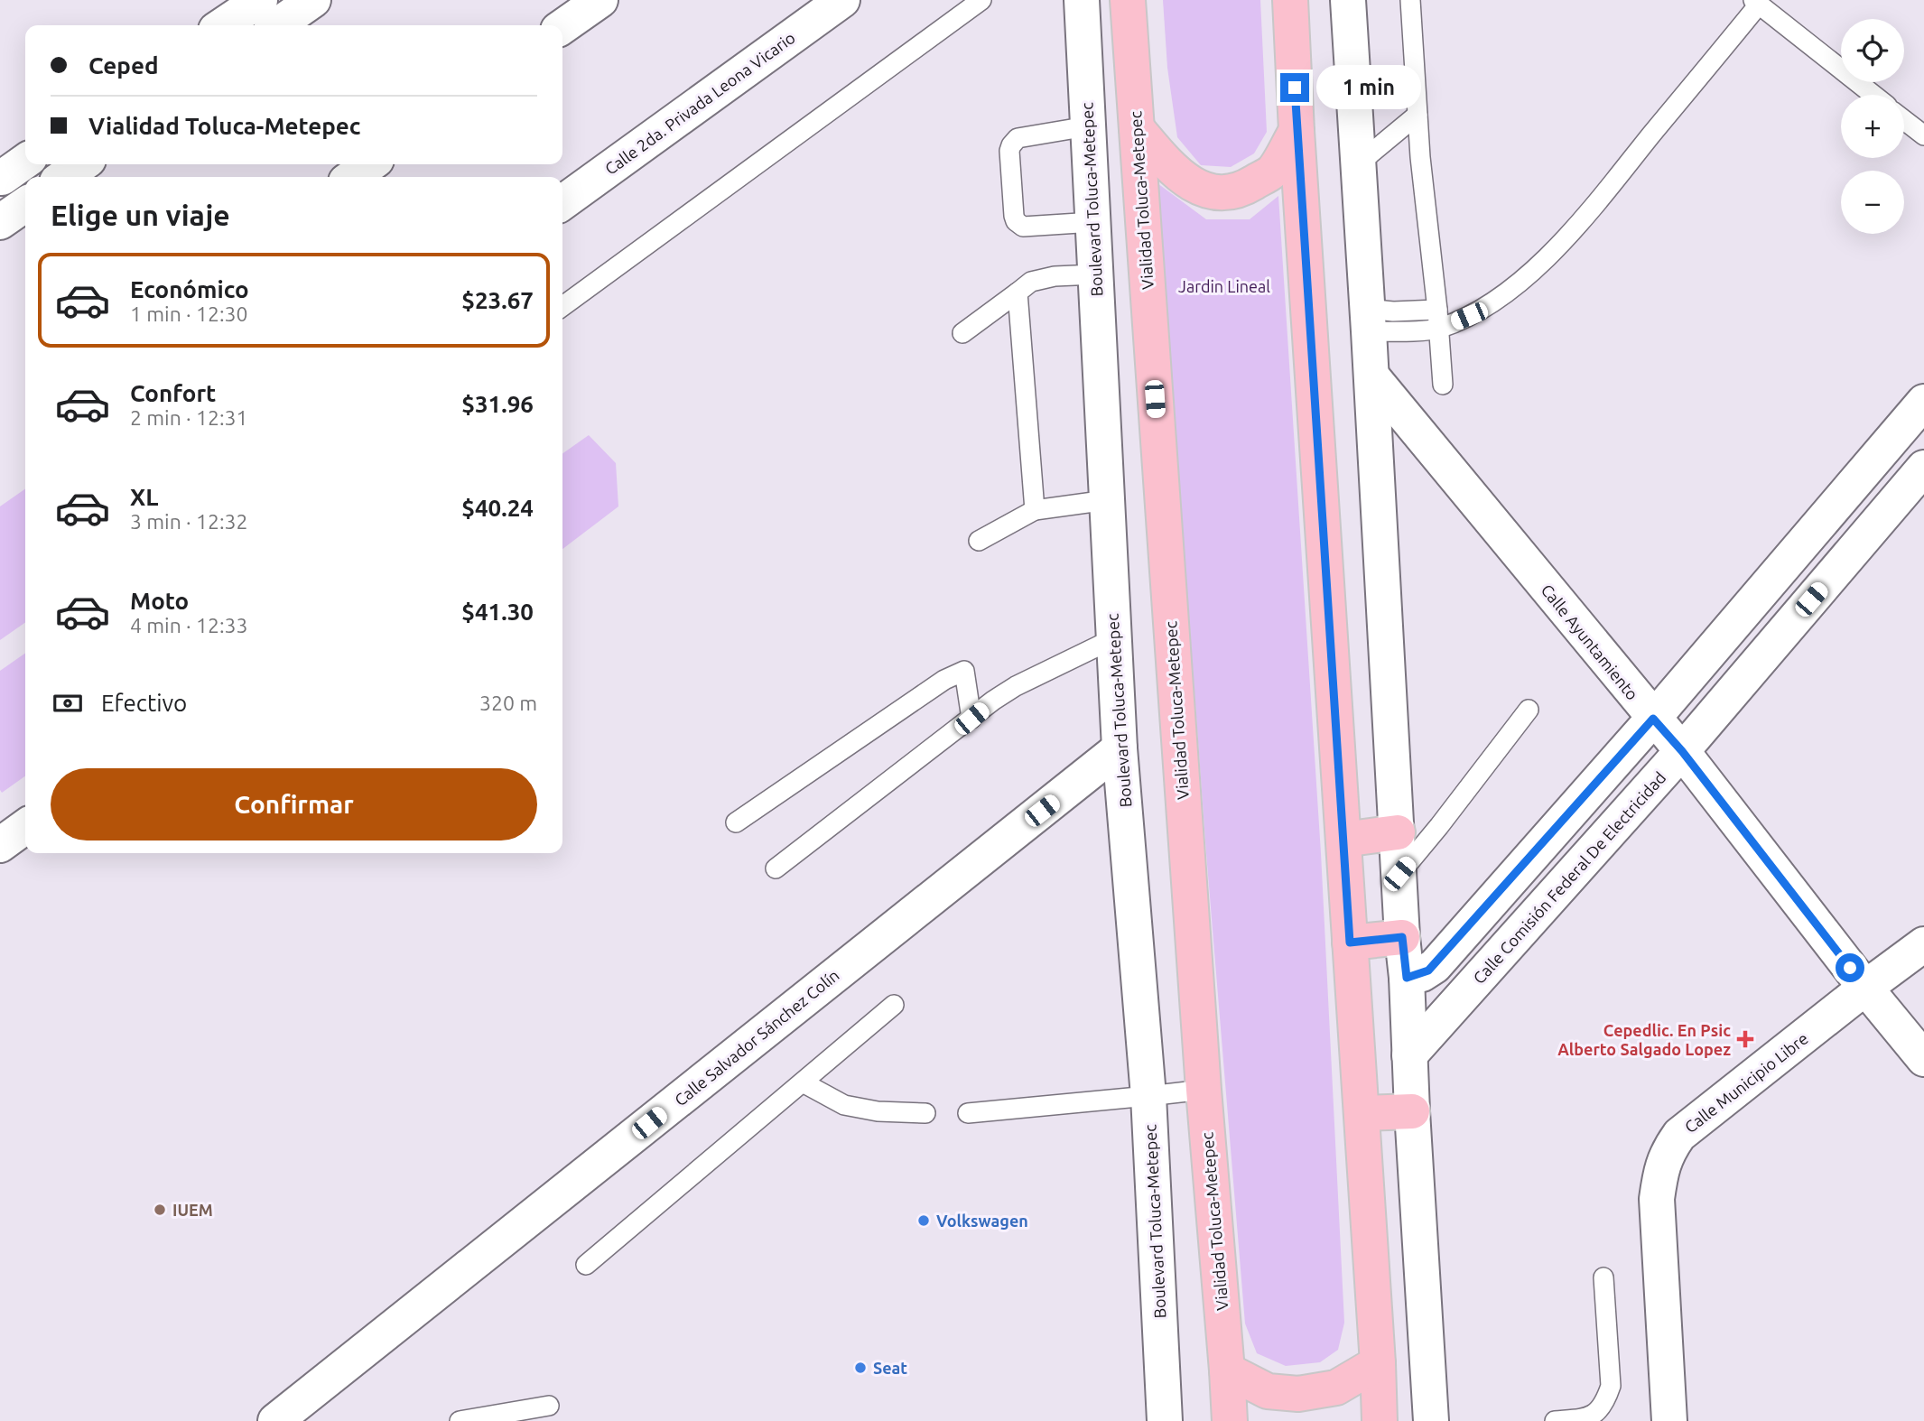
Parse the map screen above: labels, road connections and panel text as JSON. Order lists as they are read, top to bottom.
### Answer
{
  "streets": {
    "highway": ["Vialidad Toluca-Metepec"],
    "street": [
      "Calle 2da. Privada Leona Vicario",
      "Boulevard Toluca-Metepec",
      "Calle Ayuntamiento",
      "Calle Comisión Federal De Electricidad",
      "Calle Salvador Sánchez Colín",
      "Calle Municipio Libre"
    ]
  },
  "crossings": [
    ["Boulevard Toluca-Metepec", "Calle Salvador Sánchez Colín"],
    ["Calle Ayuntamiento", "Calle Comisión Federal De Electricidad"],
    ["Calle Ayuntamiento", "Calle Municipio Libre"]
  ],
  "parks": ["Jardin Lineal"],
  "places": {
    "health": ["Cepedlic. En Psic Alberto Salgado Lopez"],
    "other": ["IUEM", "Volkswagen", "Seat"]
  },
  "page": {
    "map_buttons": ["+", "−"],
    "banner": ["Ceped", "Vialidad Toluca-Metepec"],
    "bubble": "1 min",
    "heading": "Elige un viaje",
    "list": [
      {
        "name": "Económico",
        "note": "1 min · 12:30",
        "value": "$23.67"
      },
      {
        "name": "Confort",
        "note": "2 min · 12:31",
        "value": "$31.96"
      },
      {
        "name": "XL",
        "note": "3 min · 12:32",
        "value": "$40.24"
      },
      {
        "name": "Moto",
        "note": "4 min · 12:33",
        "value": "$41.30"
      }
    ],
    "pay": ["Efectivo", "320 m"],
    "buttons": "Confirmar"
  }
}
